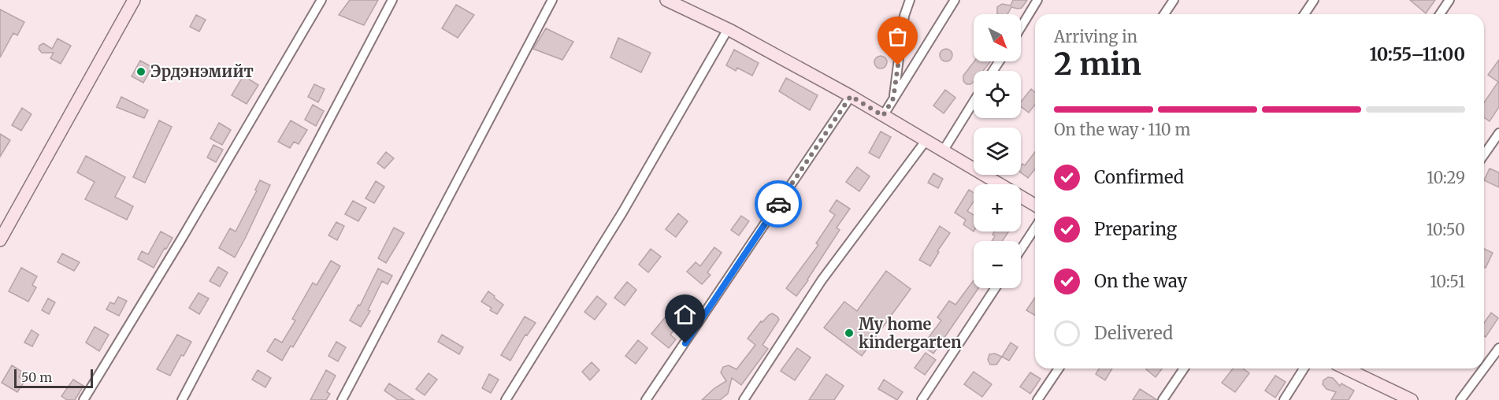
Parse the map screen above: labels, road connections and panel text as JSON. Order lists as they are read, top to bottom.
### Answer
{
  "places": ["Эрдэнэмийт", "My home kindergarten"],
  "scale_bar": "50 m",
  "north": "bottom right",
  "page": {
    "map_buttons": ["+", "−"],
    "heading": ["2 min", "Arriving in", "10:55–11:00"],
    "bar": "On the way · 110 m",
    "list": [
      ["Confirmed", "10:29"],
      ["Preparing", "10:50"],
      ["On the way", "10:51"],
      "Delivered"
    ],
    "scale": "50 m"
  }
}
